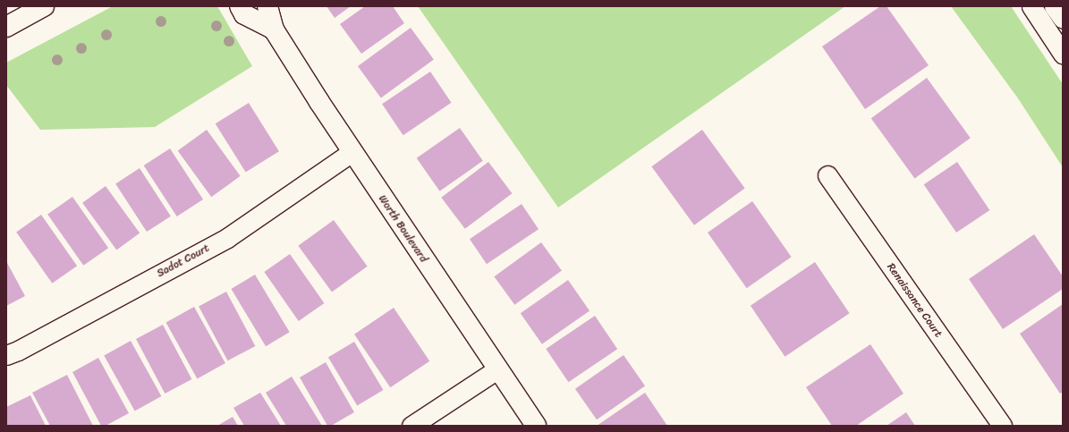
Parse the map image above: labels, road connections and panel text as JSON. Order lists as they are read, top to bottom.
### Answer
{
  "streets": {
    "street": ["Worth Boulevard", "Sadot Court", "Renaissance Court"]
  },
  "crossings": [
    ["Worth Boulevard", "Sadot Court"]
  ]
}
